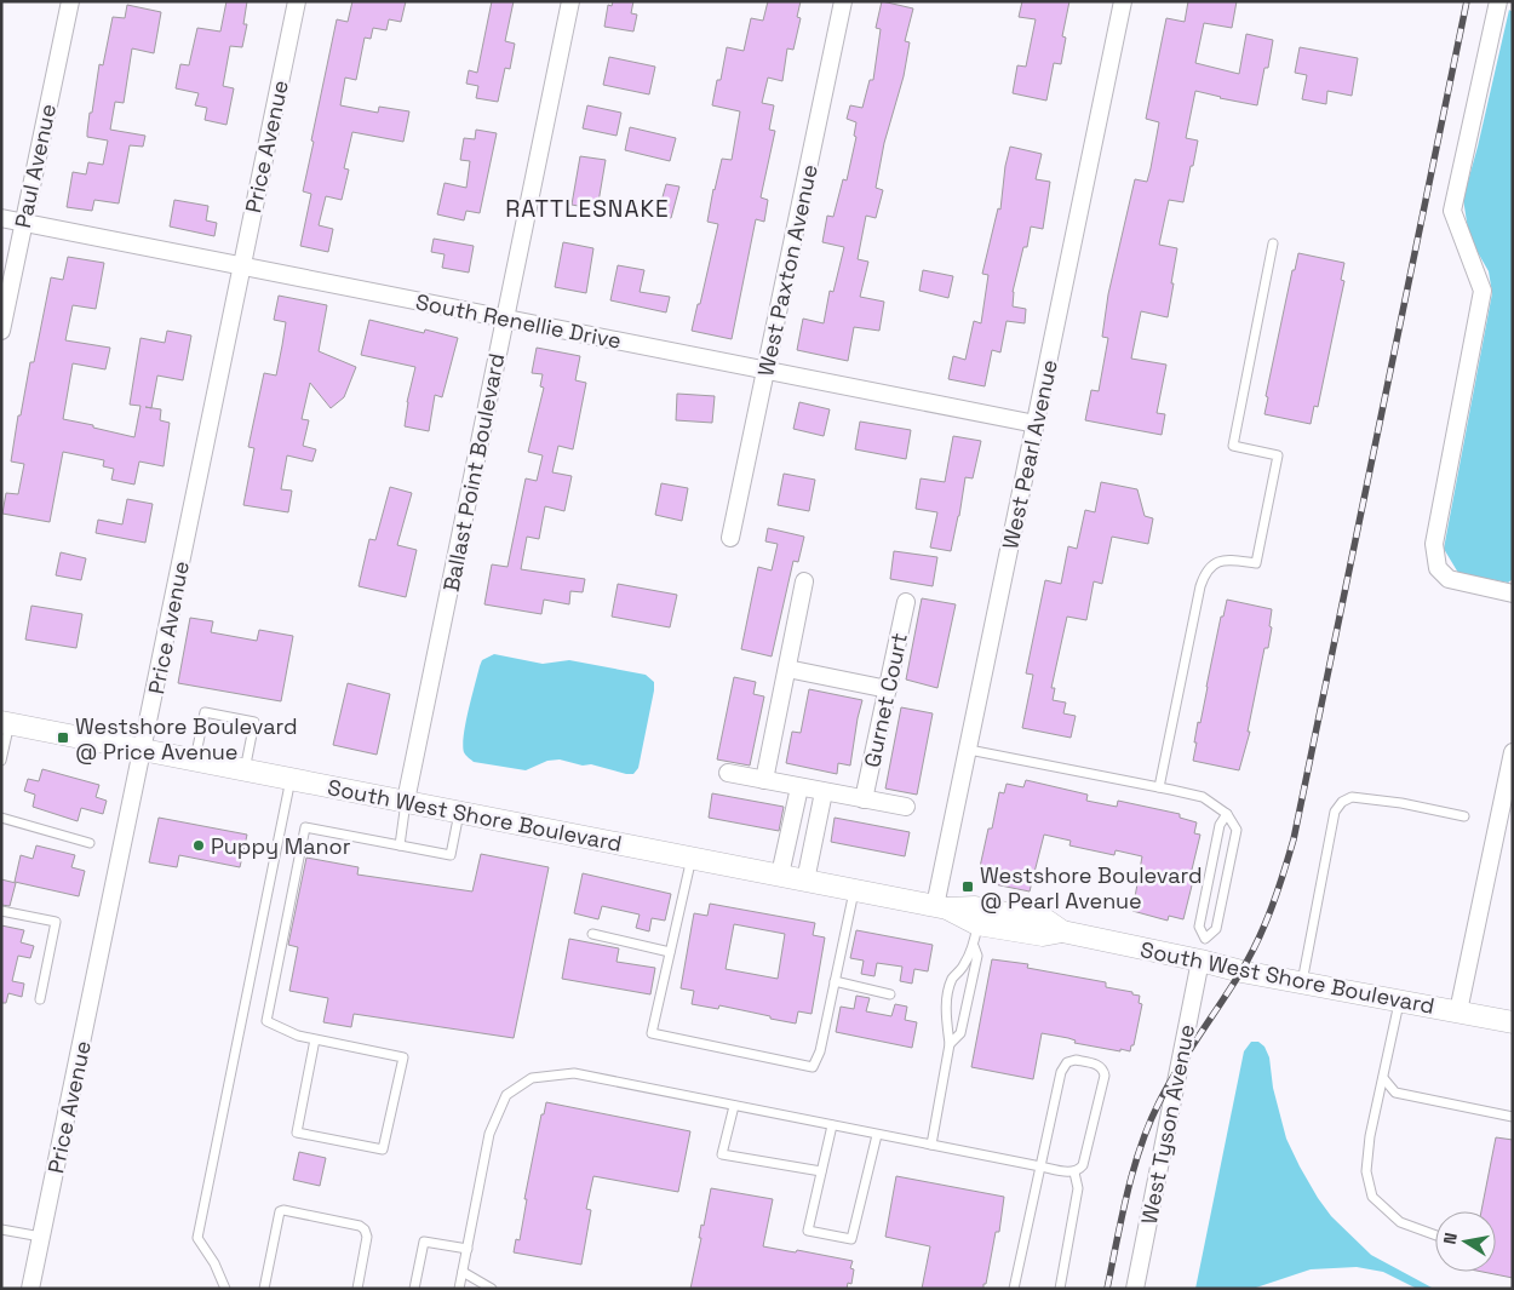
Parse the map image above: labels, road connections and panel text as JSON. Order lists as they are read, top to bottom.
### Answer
{
  "streets": {
    "street": [
      "Price Avenue",
      "Paul Avenue",
      "West Paxton Avenue",
      "South Renellie Drive",
      "West Pearl Avenue",
      "Ballast Point Boulevard",
      "Gurnet Court",
      "South West Shore Boulevard",
      "West Tyson Avenue"
    ]
  },
  "crossings": [
    ["Price Avenue", "South Renellie Drive"],
    ["Price Avenue", "South West Shore Boulevard"],
    ["Paul Avenue", "South Renellie Drive"],
    ["West Paxton Avenue", "South Renellie Drive"],
    ["South Renellie Drive", "West Pearl Avenue"],
    ["South Renellie Drive", "Ballast Point Boulevard"],
    ["West Pearl Avenue", "South West Shore Boulevard"],
    ["Ballast Point Boulevard", "South West Shore Boulevard"],
    ["South West Shore Boulevard", "West Tyson Avenue"]
  ],
  "districts": ["RATTLESNAKE"],
  "places": {
    "transit": ["Westshore Boulevard @ Price Avenue", "Westshore Boulevard @ Pearl Avenue"],
    "other": ["Puppy Manor"]
  },
  "north": "left"
}
